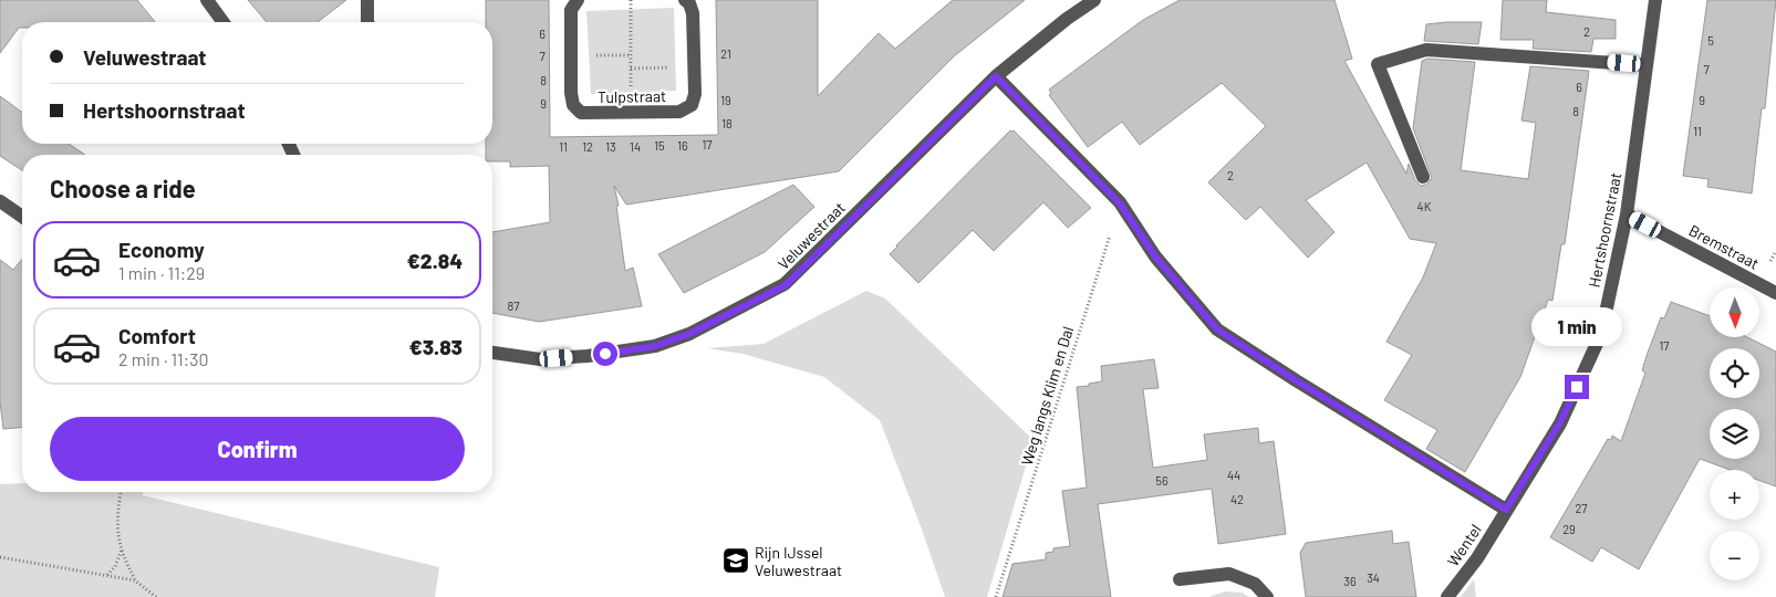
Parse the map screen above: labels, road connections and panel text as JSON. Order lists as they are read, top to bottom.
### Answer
{
  "streets": {
    "street": [
      "Tulpstraat",
      "Hertshoornstraat",
      "Veluwestraat",
      "Bremstraat",
      "Wentel"
    ],
    "path": ["Weg langs Klim en Dal"]
  },
  "crossings": [
    ["Hertshoornstraat", "Bremstraat"],
    ["Hertshoornstraat", "Wentel"]
  ],
  "places": {
    "school or university": ["Rijn IJssel Veluwestraat"]
  },
  "house_numbers": [
    "2",
    "6",
    "5",
    "21",
    "7",
    "7",
    "8",
    "6",
    "19",
    "9",
    "9",
    "8",
    "18",
    "11",
    "17",
    "15",
    "16",
    "11",
    "12",
    "13",
    "14",
    "2",
    "4K",
    "87",
    "17",
    "44",
    "56",
    "42",
    "27",
    "29",
    "34",
    "36"
  ],
  "north": "bottom",
  "page": {
    "banner": ["Veluwestraat", "Hertshoornstraat"],
    "heading": "Choose a ride",
    "list": [
      {
        "name": "Economy",
        "note": "1 min · 11:29",
        "value": "€2.84"
      },
      {
        "name": "Comfort",
        "note": "2 min · 11:30",
        "value": "€3.83"
      }
    ],
    "map_buttons": ["+", "−"],
    "bubble": "1 min",
    "buttons": "Confirm"
  }
}
